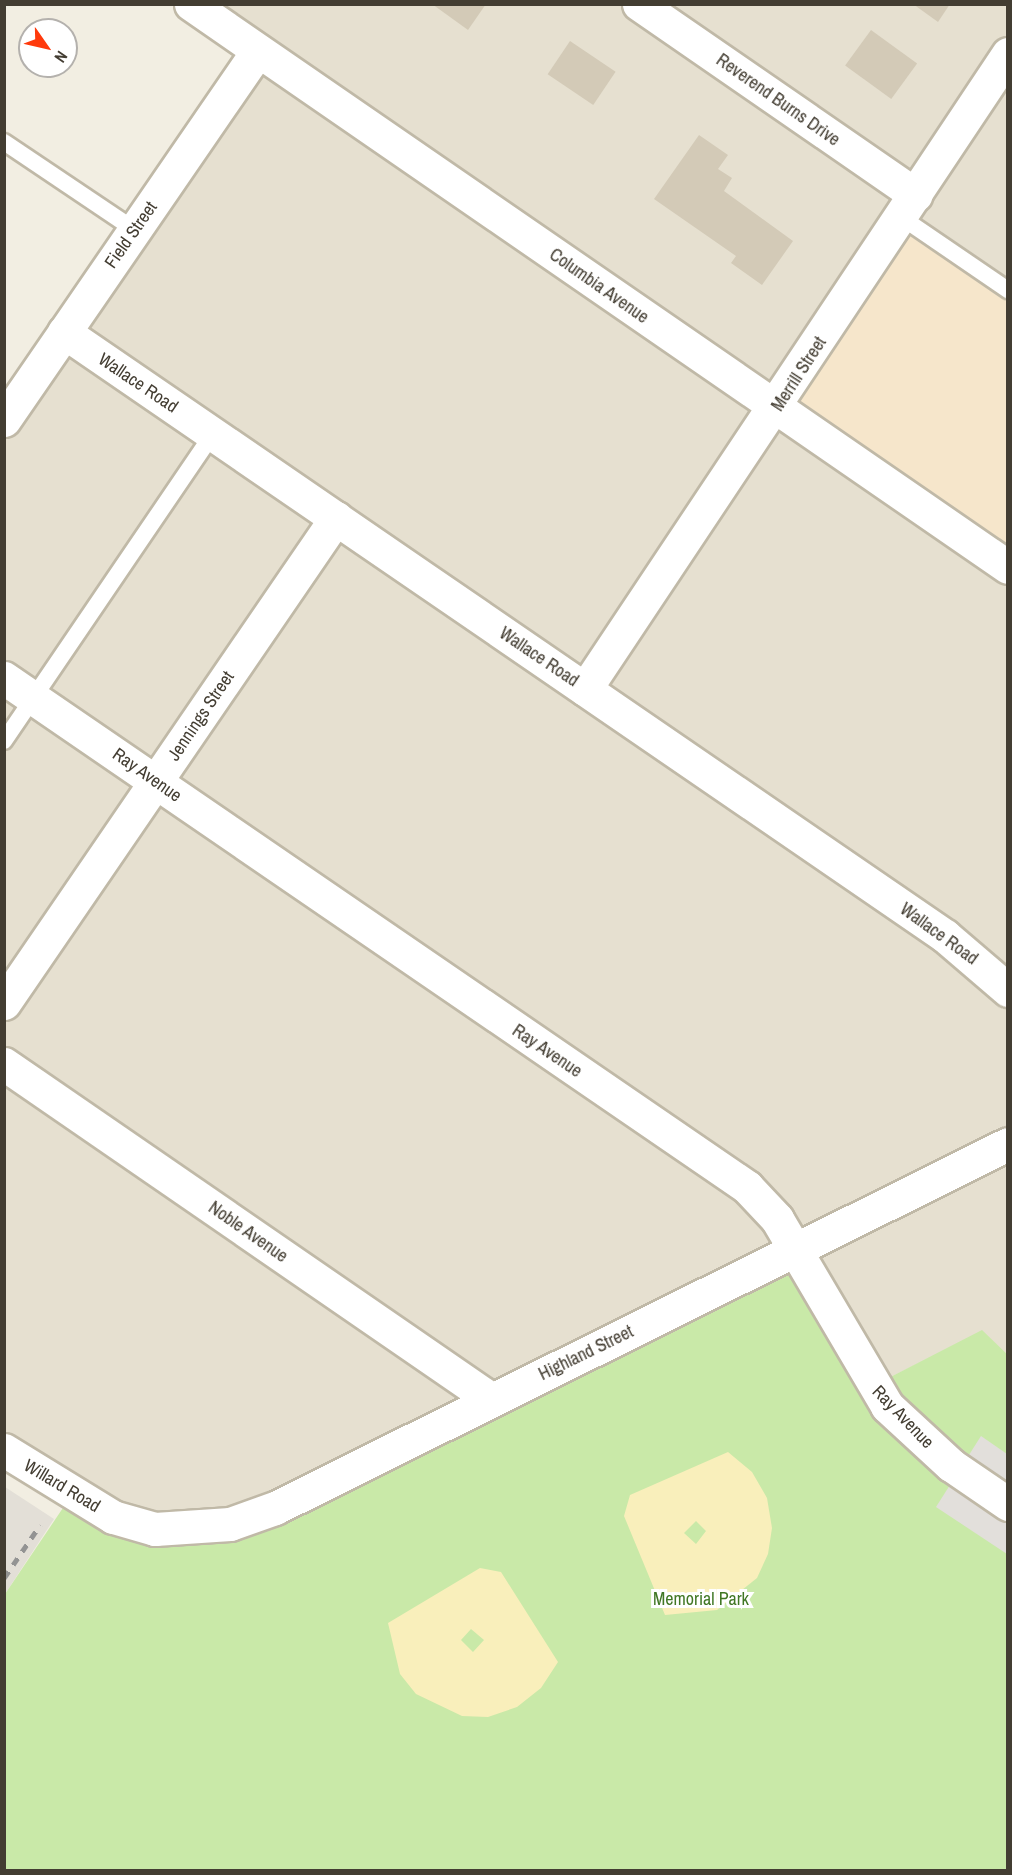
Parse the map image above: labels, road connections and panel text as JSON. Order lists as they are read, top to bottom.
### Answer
{
  "streets": {
    "street": [
      "Reverend Burns Drive",
      "Field Street",
      "Columbia Avenue",
      "Merrill Street",
      "Wallace Road",
      "Jennings Street",
      "Ray Avenue",
      "Noble Avenue",
      "Highland Street",
      "Willard Road"
    ]
  },
  "crossings": [
    ["Reverend Burns Drive", "Merrill Street"],
    ["Field Street", "Columbia Avenue"],
    ["Field Street", "Wallace Road"],
    ["Columbia Avenue", "Merrill Street"],
    ["Merrill Street", "Wallace Road"],
    ["Wallace Road", "Jennings Street"],
    ["Jennings Street", "Ray Avenue"],
    ["Ray Avenue", "Highland Street"],
    ["Noble Avenue", "Highland Street"],
    ["Highland Street", "Willard Road"]
  ],
  "parks": ["Memorial Park"],
  "north": "bottom right"
}
